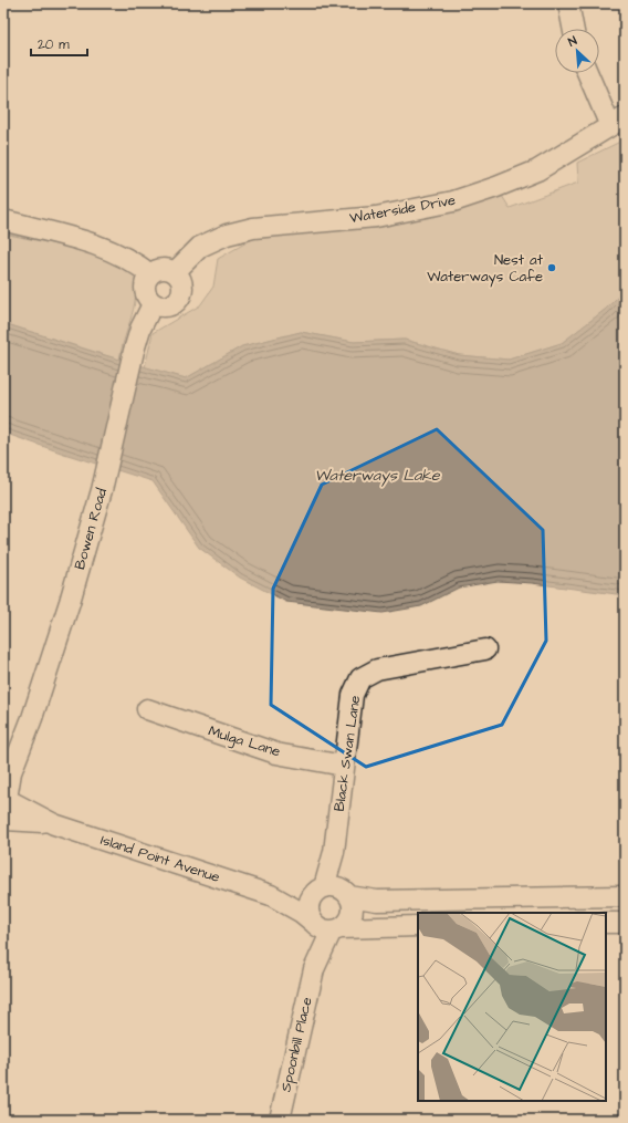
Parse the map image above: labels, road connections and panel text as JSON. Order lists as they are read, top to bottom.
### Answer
{
  "streets": {
    "street": [
      "Waterside Drive",
      "Bowen Road",
      "Mulga Lane",
      "Black Swan Lane",
      "Island Point Avenue",
      "Spoonbill Place"
    ]
  },
  "crossings": [
    ["Waterside Drive", "Bowen Road"],
    ["Bowen Road", "Island Point Avenue"],
    ["Mulga Lane", "Black Swan Lane"],
    ["Black Swan Lane", "Island Point Avenue"],
    ["Black Swan Lane", "Spoonbill Place"],
    ["Island Point Avenue", "Spoonbill Place"]
  ],
  "water": ["Waterways Lake"],
  "places": ["Nest at Waterways Cafe"],
  "scale_bar": "20 m",
  "north": "top left"
}
